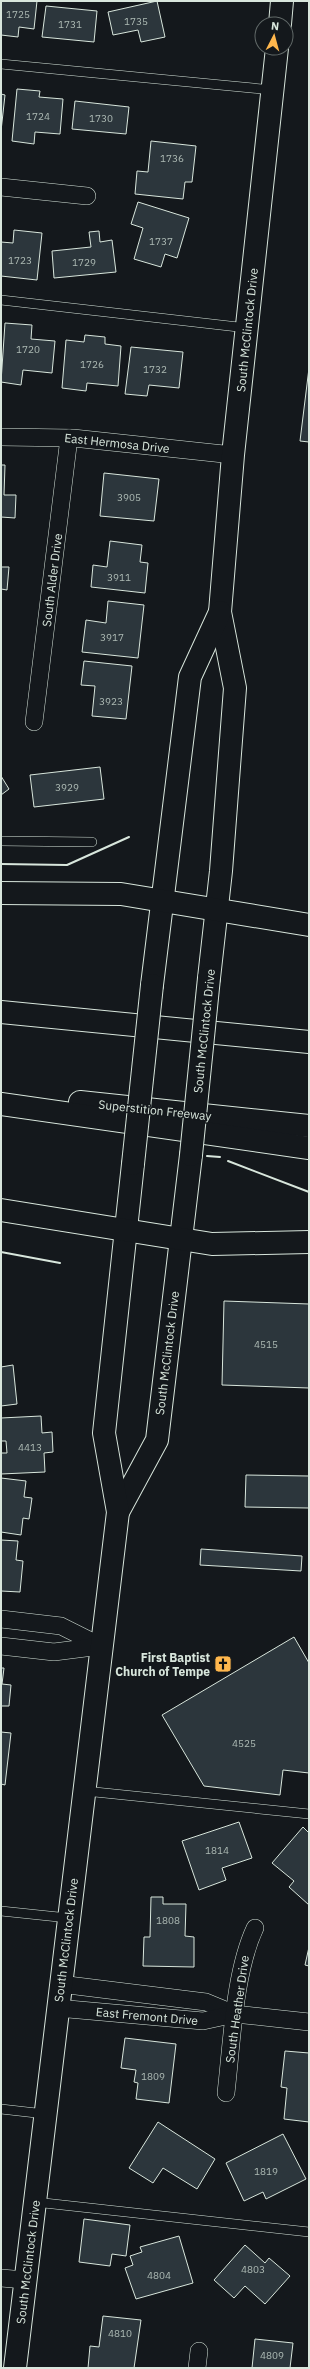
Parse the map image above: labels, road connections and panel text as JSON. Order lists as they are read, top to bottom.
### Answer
{
  "streets": {
    "main road": ["South McClintock Drive", "Superstition Freeway"],
    "street": [
      "East Hermosa Drive",
      "South Alder Drive",
      "South Heather Drive",
      "East Fremont Drive"
    ]
  },
  "crossings": [
    ["South McClintock Drive", "East Hermosa Drive"],
    ["South McClintock Drive", "East Fremont Drive"],
    ["East Hermosa Drive", "South Alder Drive"],
    ["South Heather Drive", "East Fremont Drive"]
  ],
  "places": {
    "church": ["First Baptist Church of Tempe"]
  },
  "house_numbers": [
    "1725",
    "1735",
    "1731",
    "1724",
    "1730",
    "1736",
    "1737",
    "1723",
    "1729",
    "1720",
    "1726",
    "1732",
    "3905",
    "3911",
    "3917",
    "3923",
    "3929",
    "4515",
    "4413",
    "4525",
    "1814",
    "1808",
    "1809",
    "1819",
    "4803",
    "4804",
    "4810",
    "4809"
  ],
  "north": "top"
}
